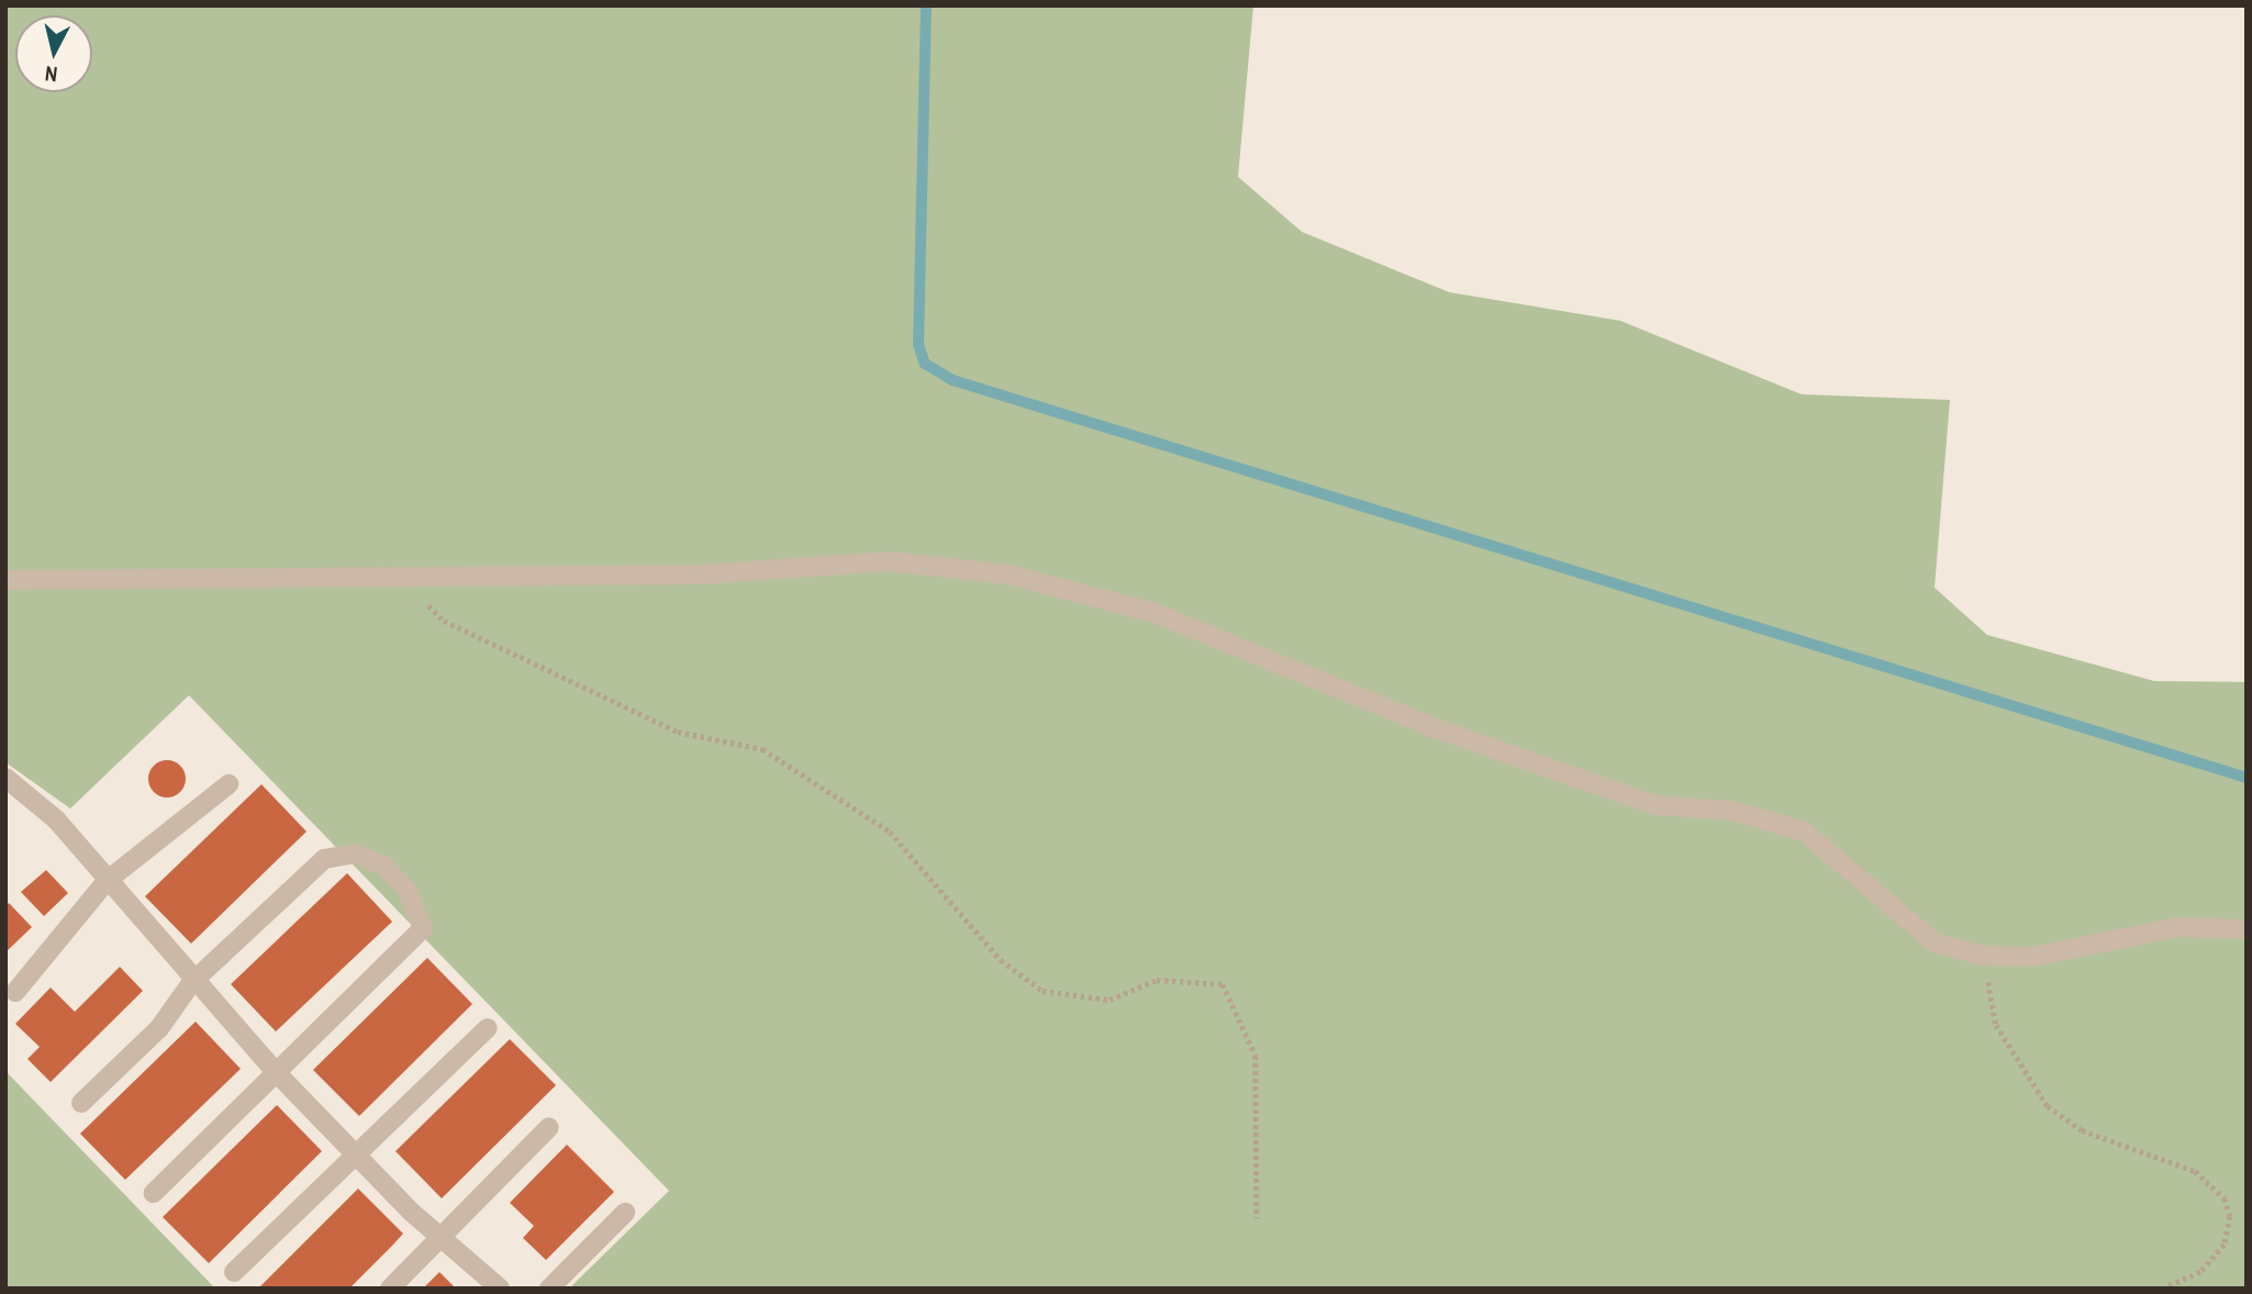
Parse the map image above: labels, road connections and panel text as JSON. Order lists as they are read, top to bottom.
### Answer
{
  "north": "bottom"
}
